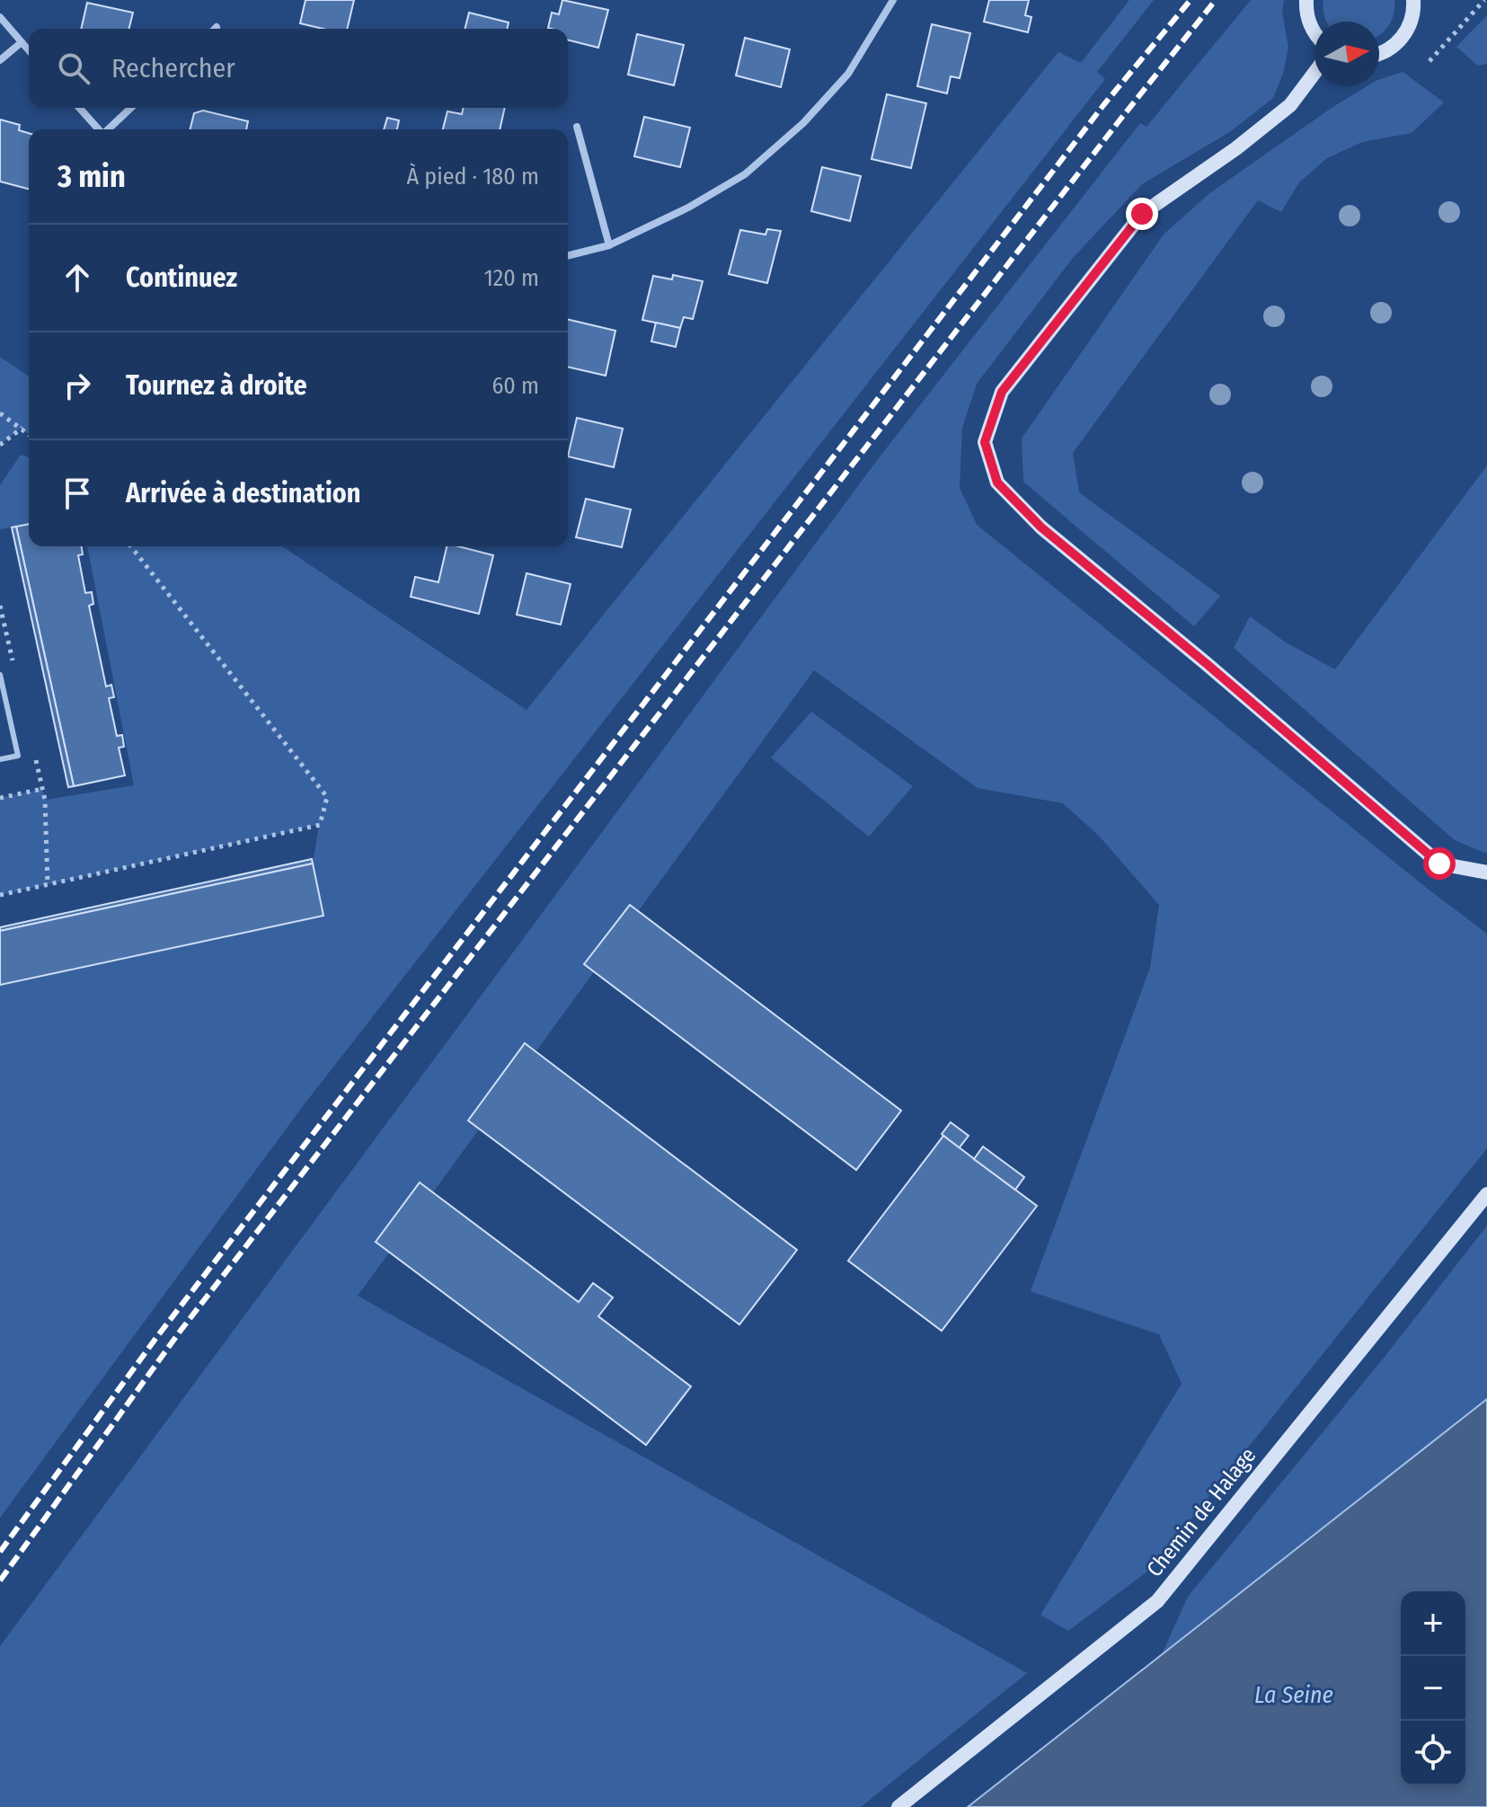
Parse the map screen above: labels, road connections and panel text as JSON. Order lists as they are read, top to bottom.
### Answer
{
  "streets": {
    "street": ["Chemin de Halage"]
  },
  "water": ["La Seine"],
  "north": "right",
  "page": {
    "search": "Rechercher",
    "heading": ["3 min", "À pied · 180 m"],
    "list": [
      ["Continuez", "120 m"],
      ["Tournez à droite", "60 m"],
      "Arrivée à destination"
    ],
    "map_buttons": ["+", "−"]
  }
}
